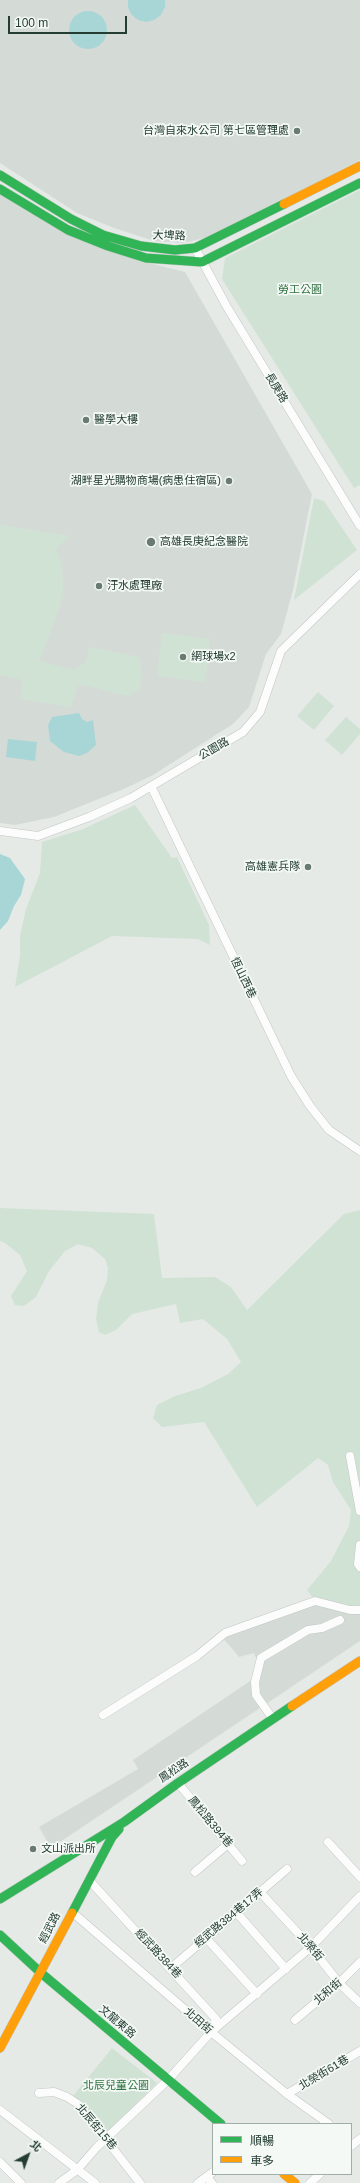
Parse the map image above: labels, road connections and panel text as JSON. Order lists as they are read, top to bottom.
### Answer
{
  "streets": {
    "main road": [
      "大埤路",
      "鳳松路",
      "經武路",
      "文龍東路"
    ],
    "street": [
      "長庚路",
      "公園路",
      "恆山西巷",
      "鳳松路394巷",
      "經武路384巷17弄",
      "北榮街",
      "經武路384巷",
      "北和街",
      "北田街",
      "北榮街61巷",
      "北辰街15巷"
    ]
  },
  "crossings": [
    ["大埤路", "長庚路"],
    ["公園路", "恆山西巷"],
    ["鳳松路", "鳳松路394巷"],
    ["鳳松路", "經武路"],
    ["經武路384巷17弄", "北榮街"],
    ["經武路384巷17弄", "經武路384巷"],
    ["經武路", "經武路384巷"],
    ["經武路", "北田街"],
    ["經武路", "文龍東路"],
    ["北榮街", "北和街"],
    ["經武路384巷", "北田街"],
    ["北田街", "北榮街61巷"]
  ],
  "parks": ["勞工公園", "北辰兒童公園"],
  "places": [
    "台灣自來水公司 第七區管理處",
    "醫學大樓",
    "湖畔星光購物商場(病患住宿區)",
    "高雄長庚紀念醫院",
    "汙水處理廠",
    "網球場x2",
    "高雄憲兵隊",
    "文山派出所"
  ],
  "legend": ["順暢", "車多"],
  "scale_bar": "100 m",
  "north": "top right"
}
